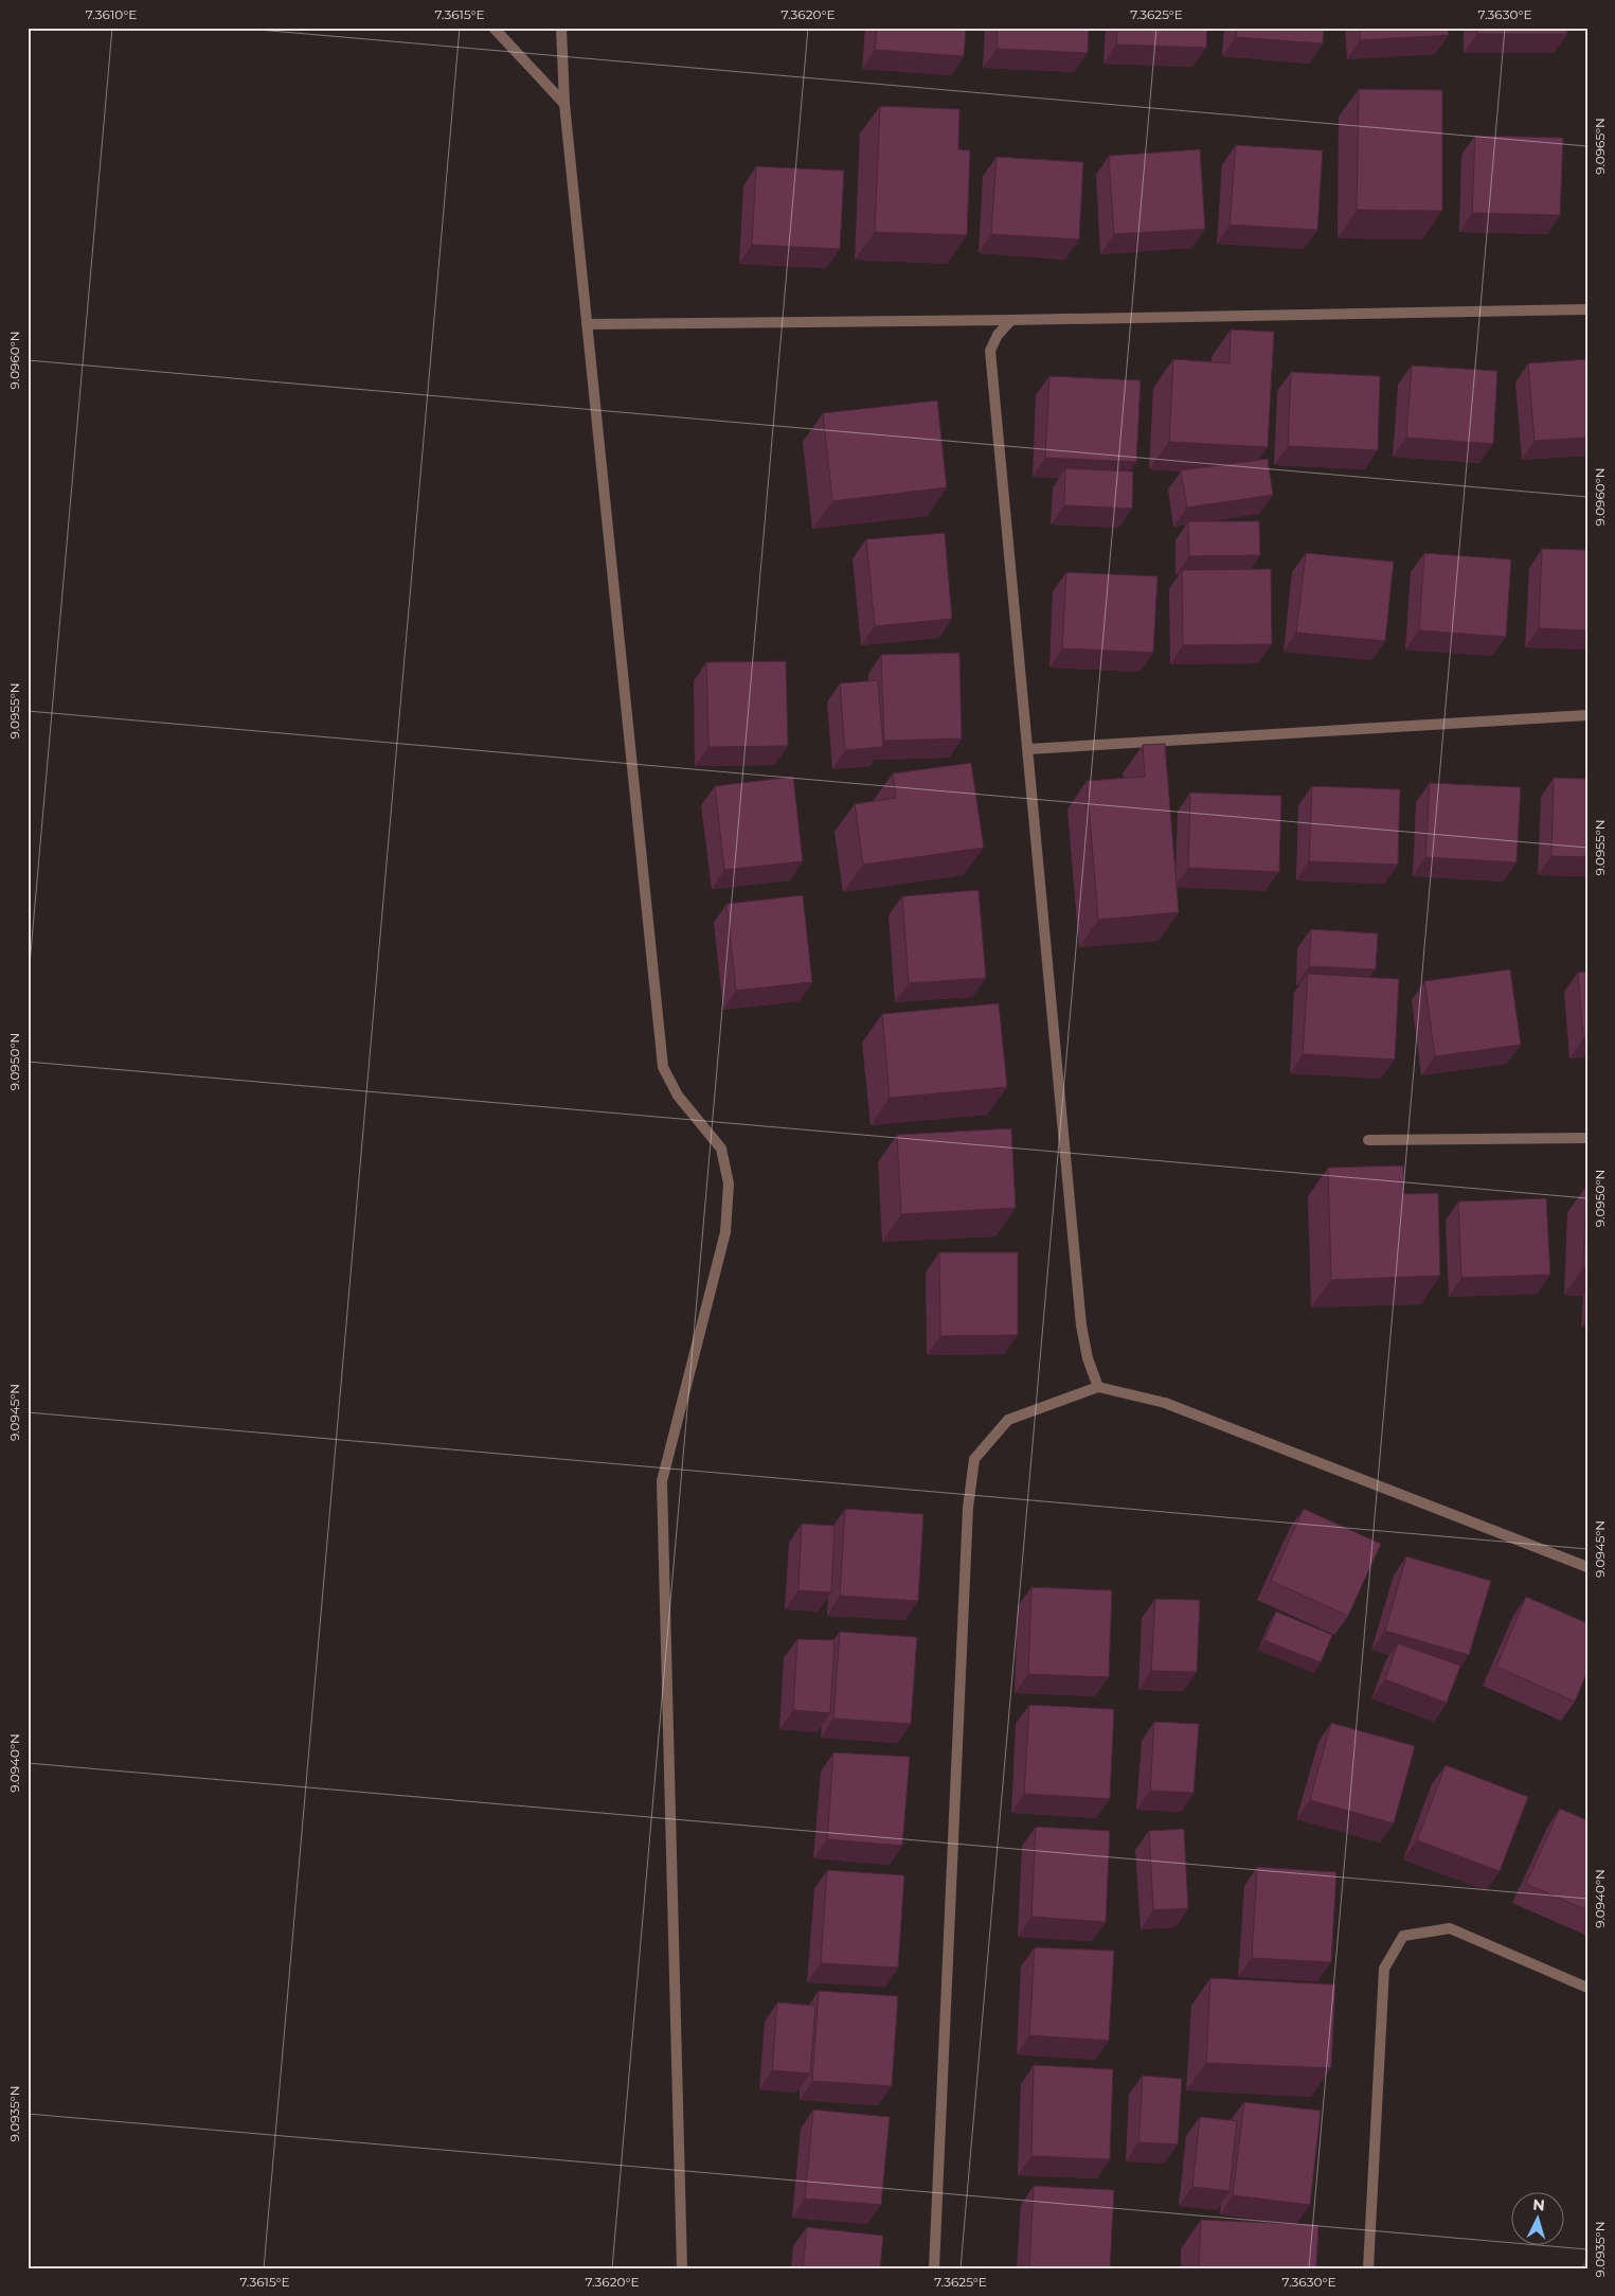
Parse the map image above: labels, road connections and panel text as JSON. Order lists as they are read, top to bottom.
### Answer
{
  "north": "top",
  "coordinates": [
    "7.3610°E",
    "7.3615°E",
    "7.3620°E",
    "7.3625°E",
    "7.3630°E",
    "9.0965°N",
    "9.0960°N",
    "9.0955°N",
    "9.0950°N",
    "9.0945°N",
    "9.0940°N",
    "9.0935°N"
  ]
}
